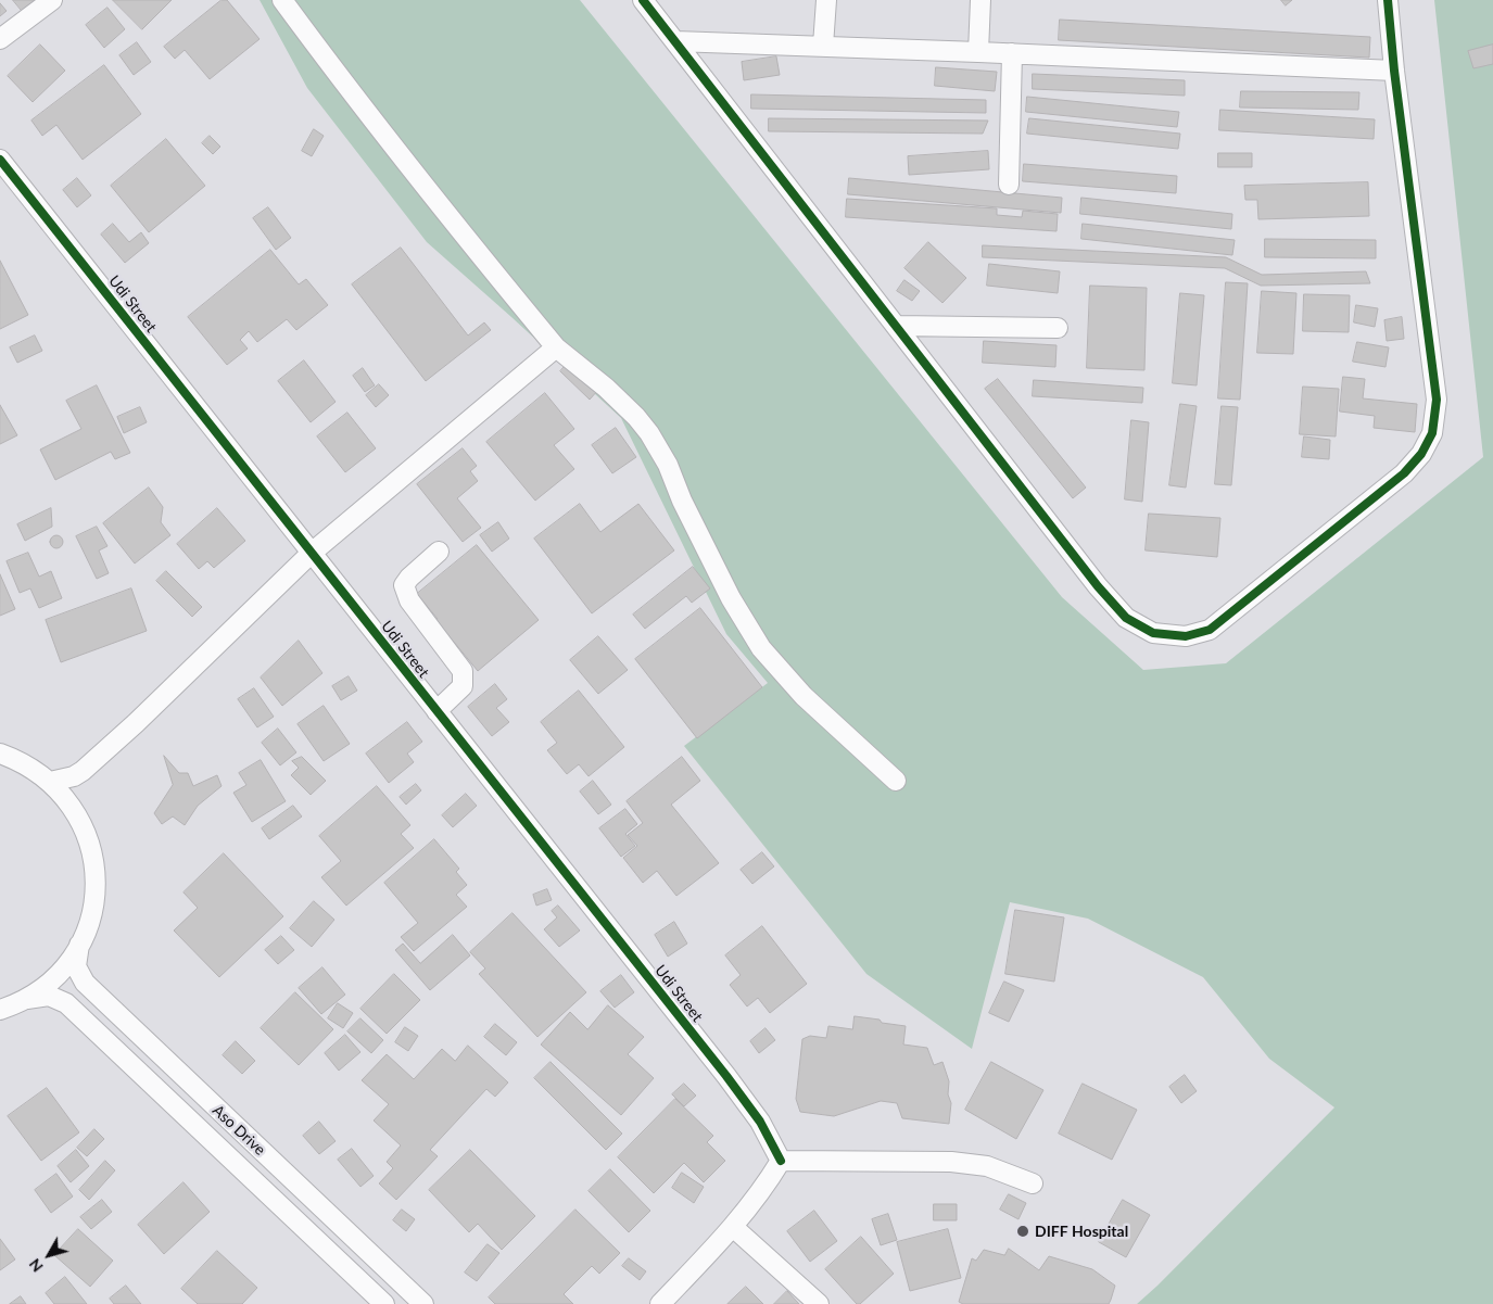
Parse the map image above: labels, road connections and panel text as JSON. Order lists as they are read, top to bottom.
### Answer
{
  "streets": {
    "street": ["Udi Street", "Aso Drive"]
  },
  "places": ["DIFF Hospital"],
  "north": "bottom left"
}
